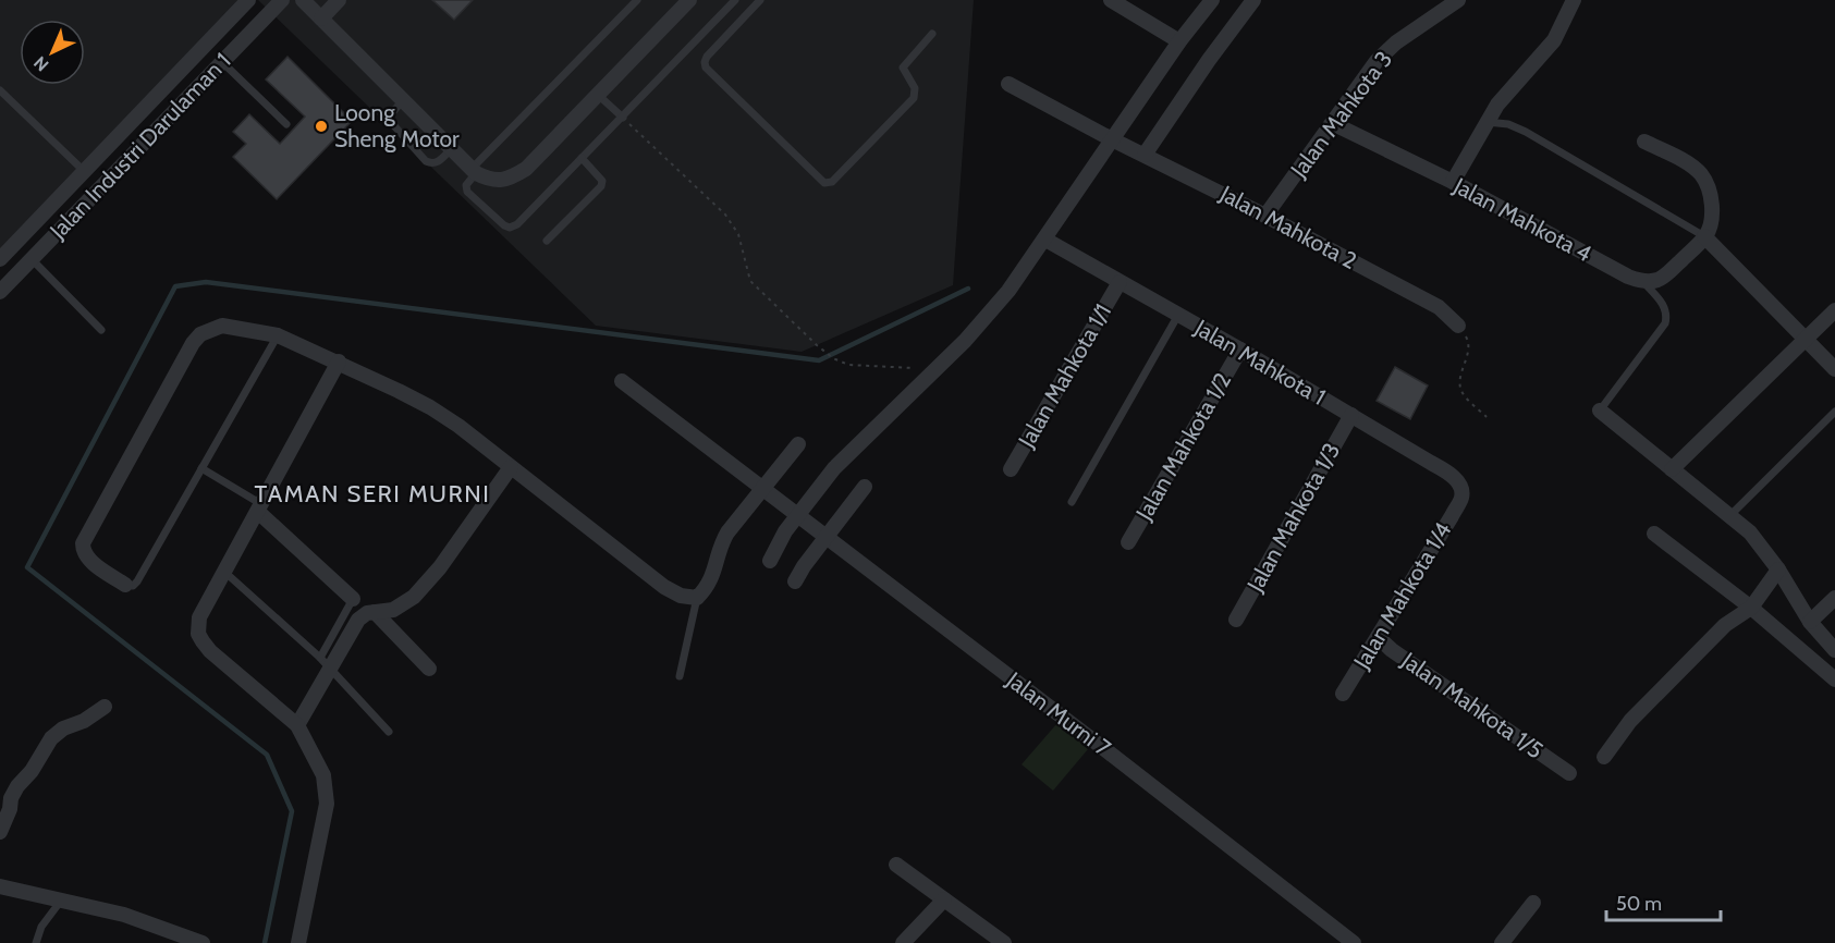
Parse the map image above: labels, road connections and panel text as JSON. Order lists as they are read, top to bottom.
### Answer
{
  "streets": {
    "street": [
      "Jalan Mahkota 3",
      "Jalan Industri Darulaman 1",
      "Jalan Mahkota 4",
      "Jalan Mahkota 2",
      "Jalan Mahkota 1",
      "Jalan Mahkota 1/1",
      "Jalan Mahkota 1/2",
      "Jalan Mahkota 1/3",
      "Jalan Mahkota 1/4",
      "Jalan Mahkota 1/5",
      "Jalan Murni 7"
    ]
  },
  "crossings": [
    ["Jalan Mahkota 3", "Jalan Mahkota 4"],
    ["Jalan Mahkota 3", "Jalan Mahkota 2"],
    ["Jalan Mahkota 1", "Jalan Mahkota 1/1"],
    ["Jalan Mahkota 1", "Jalan Mahkota 1/2"],
    ["Jalan Mahkota 1", "Jalan Mahkota 1/3"],
    ["Jalan Mahkota 1", "Jalan Mahkota 1/4"],
    ["Jalan Mahkota 1/4", "Jalan Mahkota 1/5"]
  ],
  "districts": ["TAMAN SERI MURNI"],
  "places": ["Loong Sheng Motor"],
  "scale_bar": "50 m",
  "north": "bottom left"
}
